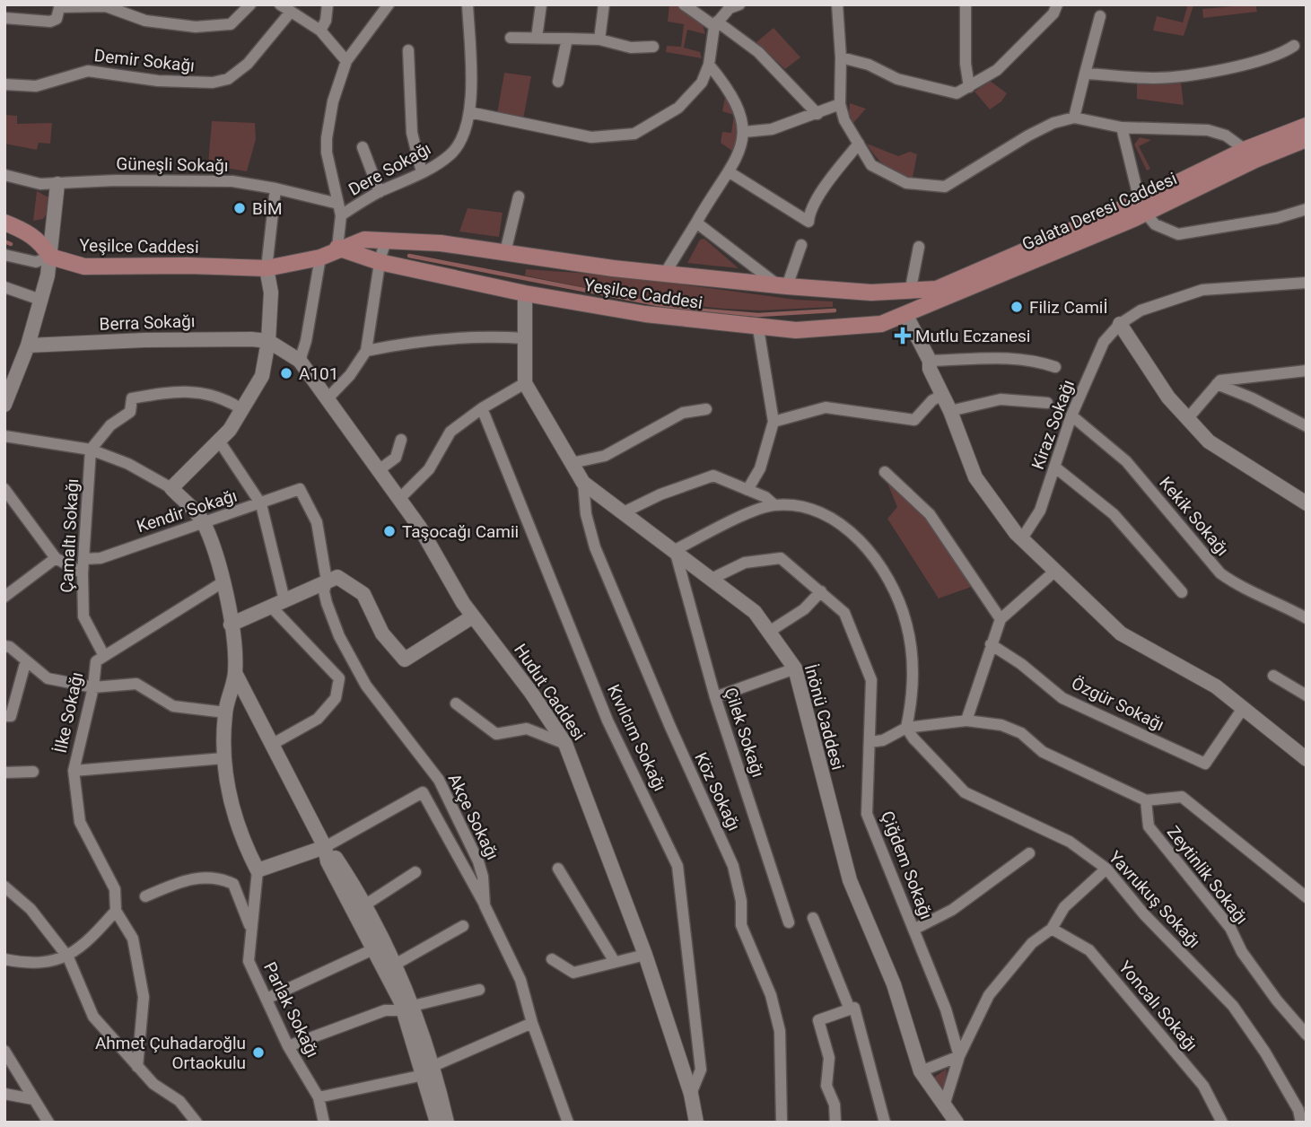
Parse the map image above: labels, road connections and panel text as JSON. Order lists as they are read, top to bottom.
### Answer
{
  "streets": {
    "main road": ["Galata Deresi Caddesi", "Yeşilce Caddesi"],
    "street": [
      "Demir Sokağı",
      "Güneşli Sokağı",
      "Dere Sokağı",
      "Berra Sokağı",
      "Kiraz Sokağı",
      "Kendir Sokağı",
      "Kekik Sokağı",
      "Çamaltı Sokağı",
      "Hudut Caddesi",
      "Özgür Sokağı",
      "İlke Sokağı",
      "İnönü Caddesi",
      "Çilek Sokağı",
      "Kıvılcım Sokağı",
      "Köz Sokağı",
      "Akçe Sokağı",
      "Çiğdem Sokağı",
      "Zeytinlik Sokağı",
      "Yavrukuş Sokağı",
      "Yoncalı Sokağı",
      "Parlak Sokağı"
    ]
  },
  "crossings": [
    ["Güneşli Sokağı", "Dere Sokağı"],
    ["Galata Deresi Caddesi", "Yeşilce Caddesi"],
    ["Yeşilce Caddesi", "İnönü Caddesi"],
    ["Berra Sokağı", "Hudut Caddesi"],
    ["Kiraz Sokağı", "Kekik Sokağı"],
    ["Kendir Sokağı", "Çamaltı Sokağı"],
    ["Kendir Sokağı", "Akçe Sokağı"],
    ["Çamaltı Sokağı", "İlke Sokağı"],
    ["Hudut Caddesi", "Kıvılcım Sokağı"],
    ["İnönü Caddesi", "Çilek Sokağı"],
    ["İnönü Caddesi", "Köz Sokağı"],
    ["İnönü Caddesi", "Çiğdem Sokağı"]
  ],
  "places": {
    "other": [
      "BİM",
      "Filiz Camiİ",
      "A101",
      "Taşocağı Camii",
      "Ahmet Çuhadaroğlu Ortaokulu"
    ],
    "health": ["Mutlu Eczanesi"]
  }
}
